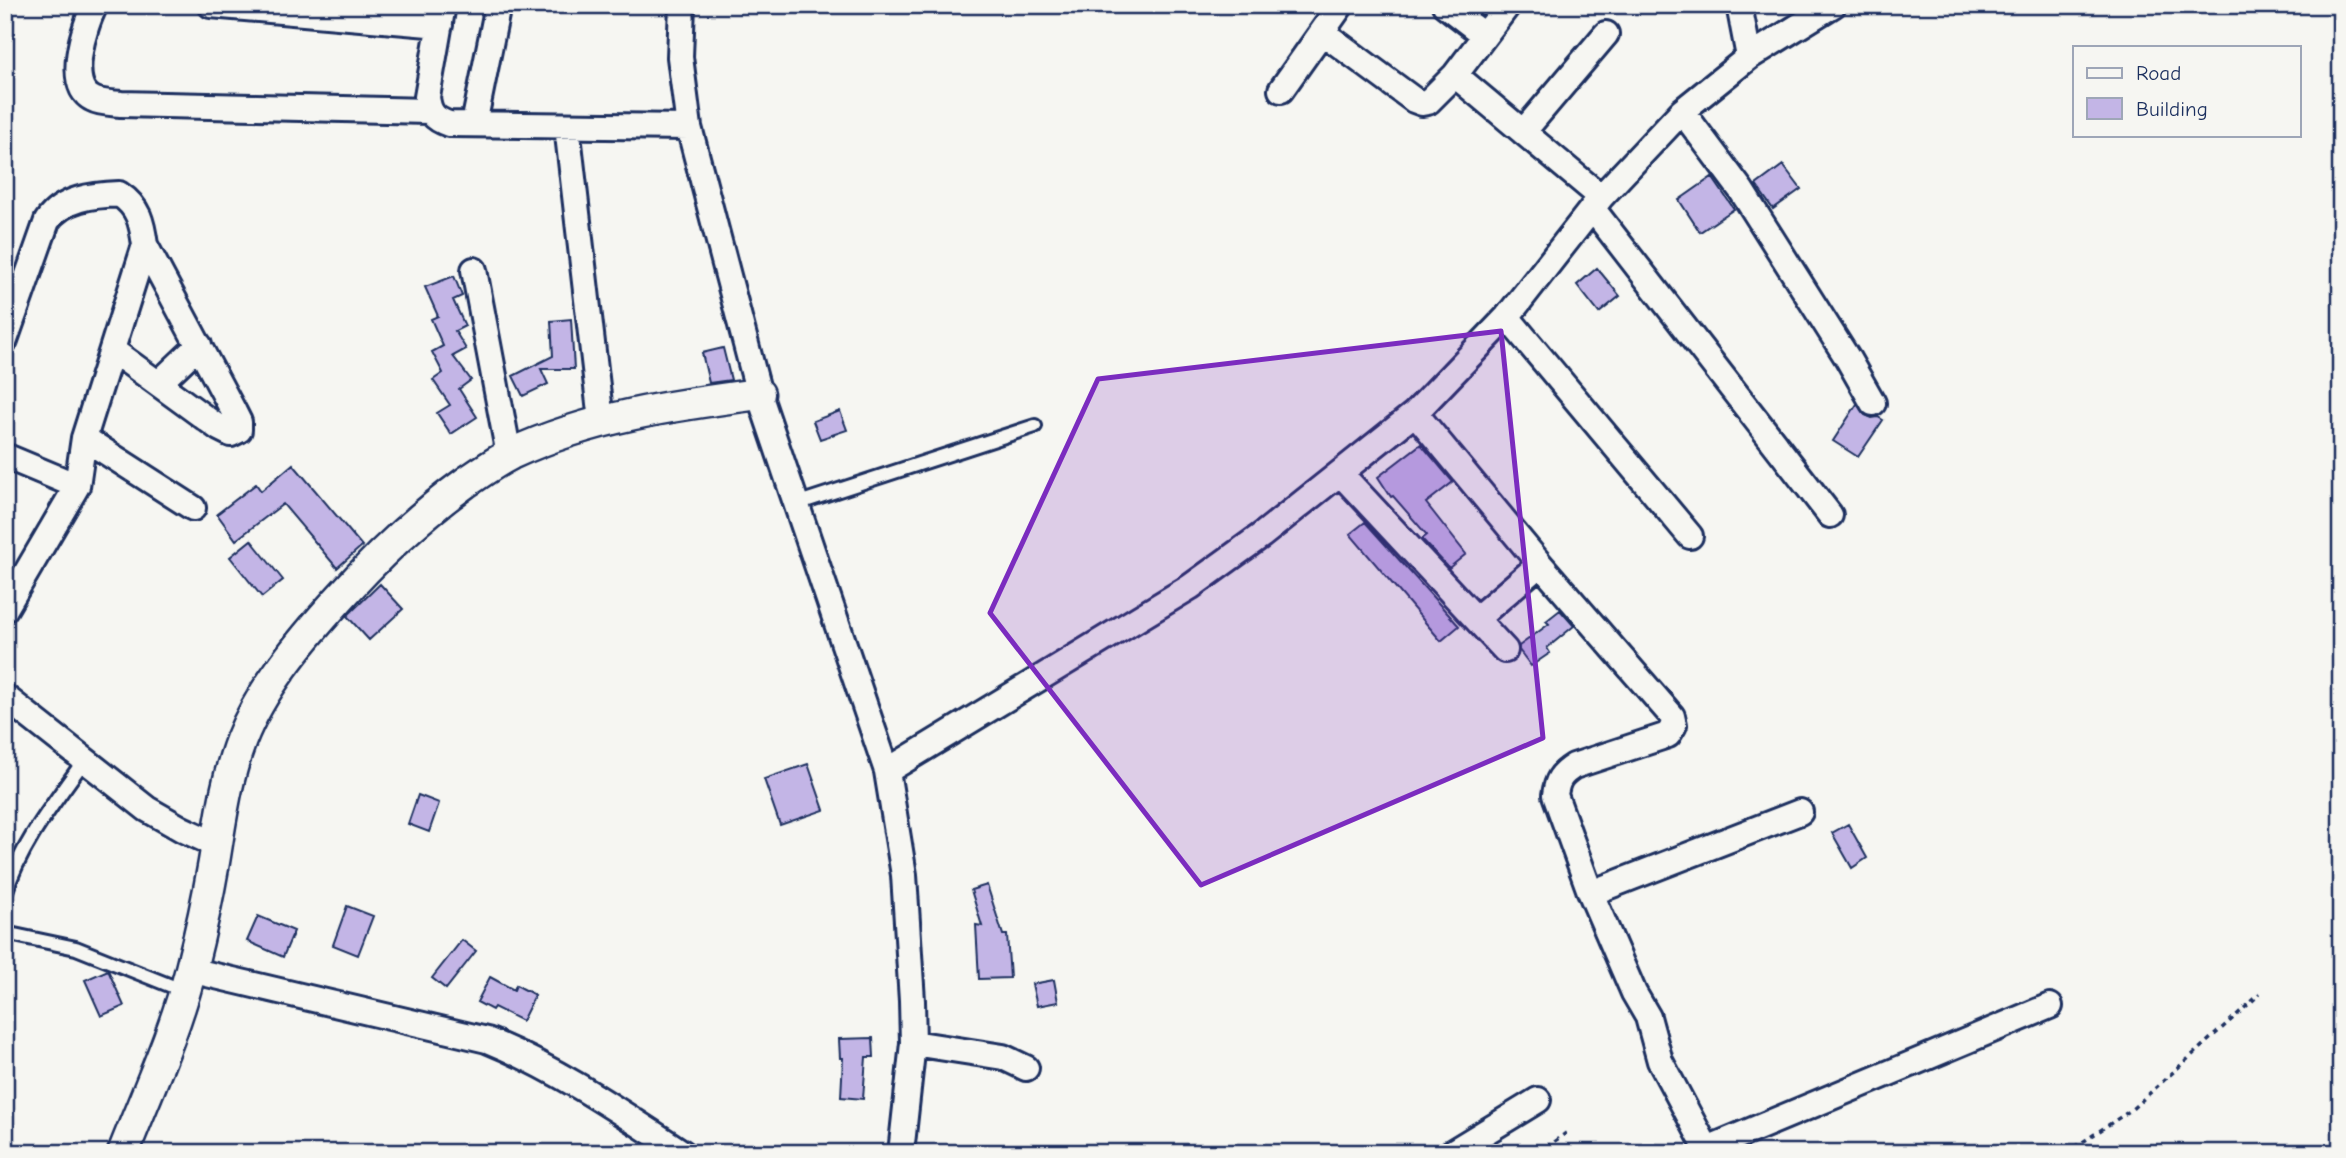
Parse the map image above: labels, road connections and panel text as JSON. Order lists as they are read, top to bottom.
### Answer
{
  "legend": ["Road", "Building"]
}
